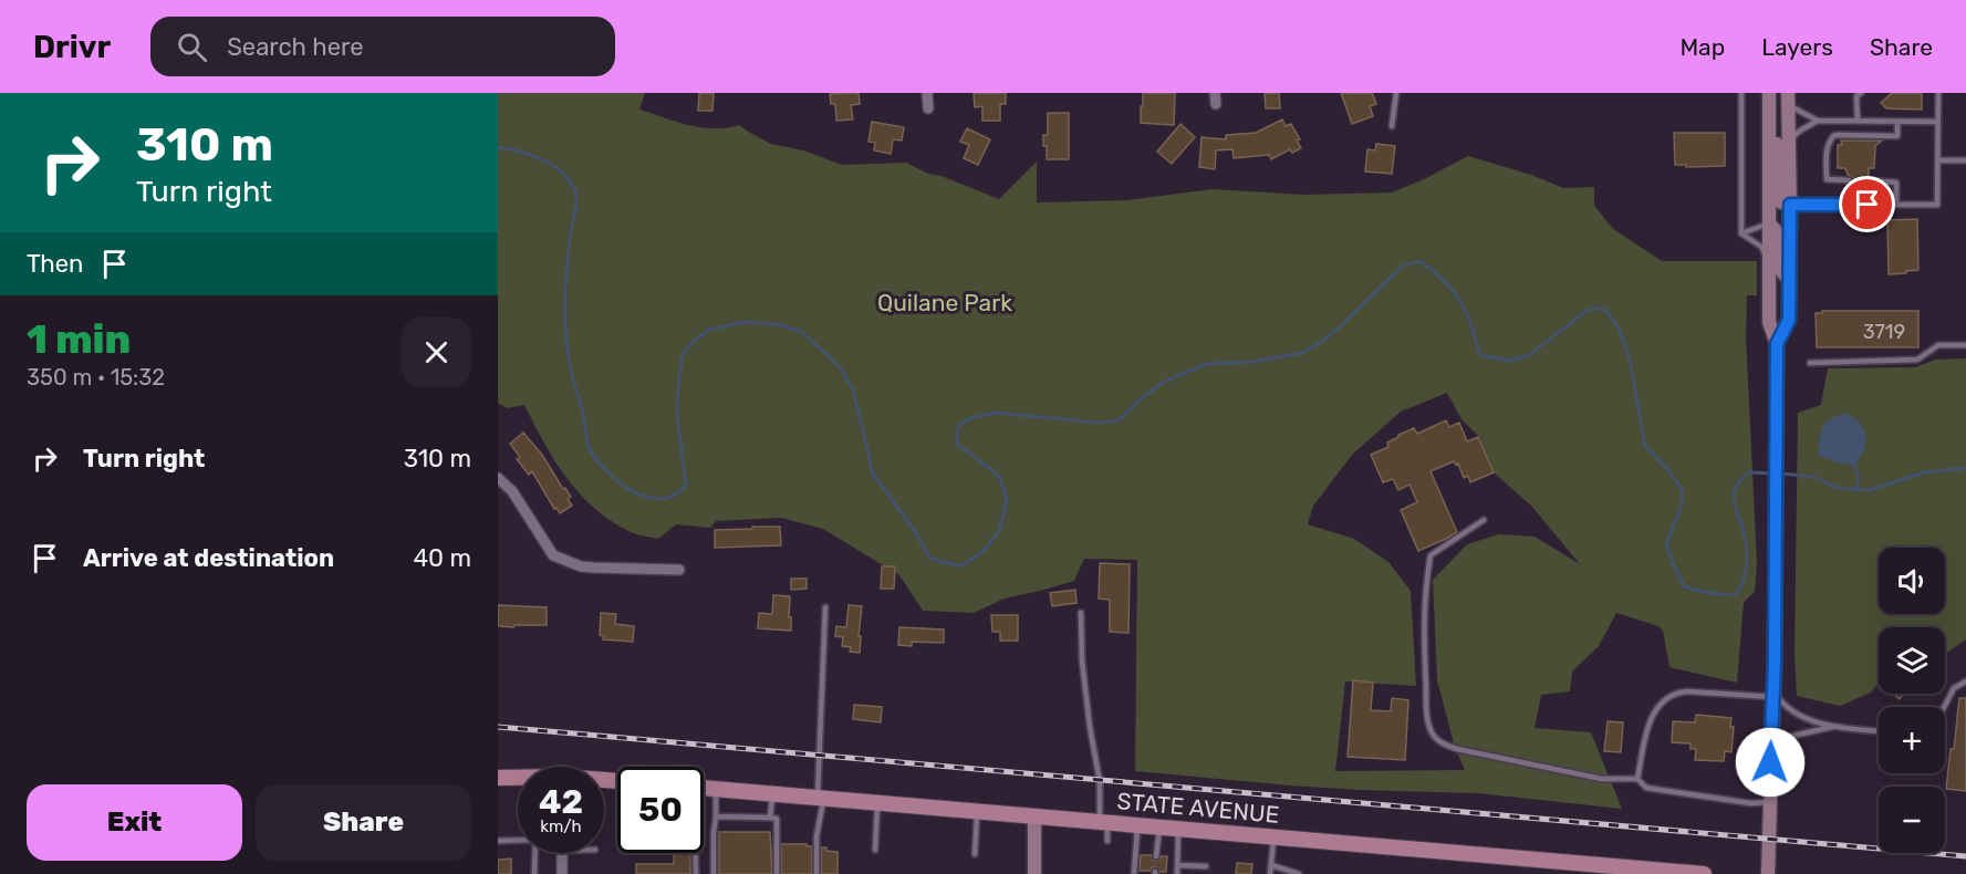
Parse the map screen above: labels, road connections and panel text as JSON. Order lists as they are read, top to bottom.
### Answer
{
  "streets": {
    "main road": ["STATE AVENUE"]
  },
  "parks": ["Quilane Park"],
  "house_numbers": ["3719"],
  "page": {
    "header": "Drivr",
    "search": "Search here",
    "nav": ["Map", "Layers", "Share"],
    "turn": ["310 m", "Turn right"],
    "then": "Then",
    "heading": ["1 min", "350 m · 15:32"],
    "list": [
      {
        "name": "Turn right",
        "value": "310 m"
      },
      {
        "name": "Arrive at destination",
        "value": "40 m"
      }
    ],
    "map_buttons": ["+", "−"],
    "speed": "42 km/h",
    "limit": "50",
    "buttons": ["Exit", "Share"]
  }
}
